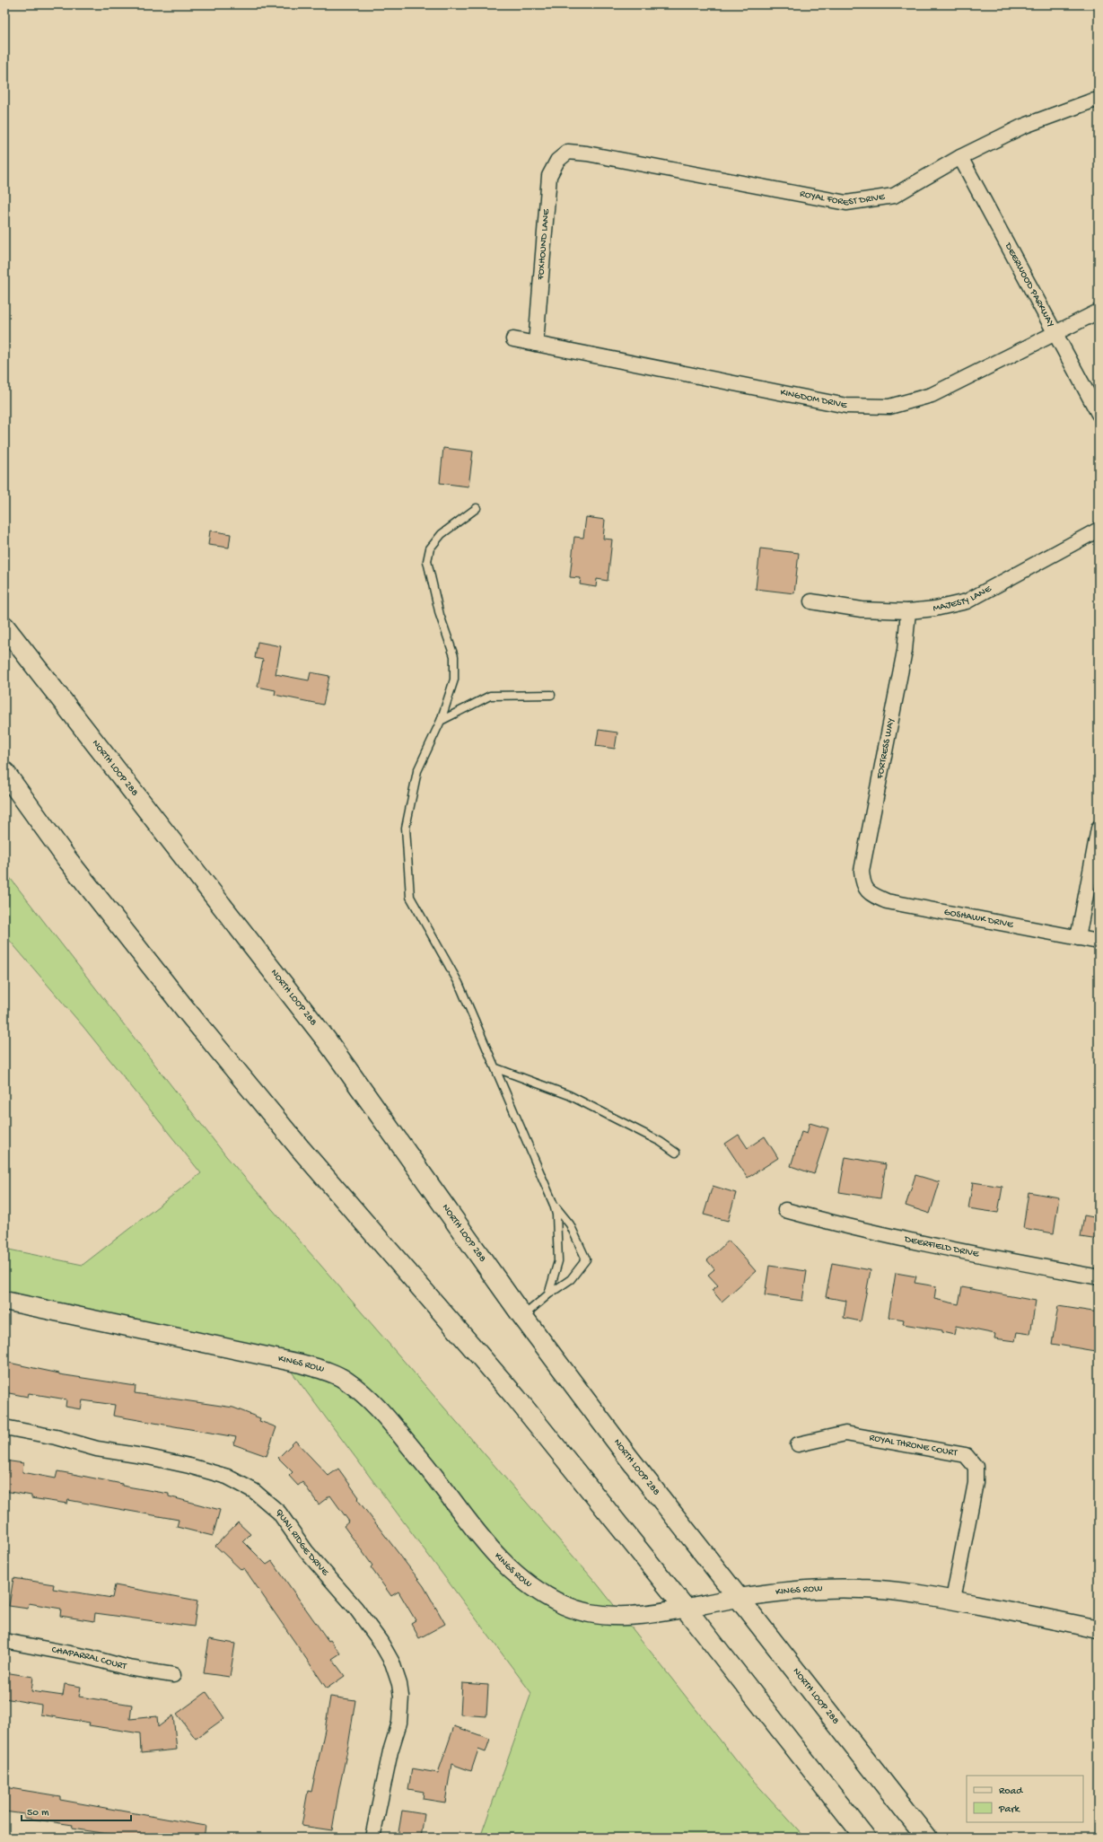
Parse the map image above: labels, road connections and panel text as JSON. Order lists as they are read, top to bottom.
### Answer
{
  "streets": {
    "highway": ["NORTH LOOP 288"],
    "street": [
      "ROYAL FOREST DRIVE",
      "FOXHOUND LANE",
      "DEERWOOD PARKWAY",
      "KINGDOM DRIVE",
      "MAJESTY LANE",
      "FORTRESS WAY",
      "GOSHAWK DRIVE",
      "DEERFIELD DRIVE",
      "KINGS ROW",
      "ROYAL THRONE COURT",
      "QUAIL RIDGE DRIVE",
      "CHAPARRAL COURT"
    ]
  },
  "crossings": [
    ["ROYAL FOREST DRIVE", "FOXHOUND LANE"],
    ["ROYAL FOREST DRIVE", "DEERWOOD PARKWAY"],
    ["FOXHOUND LANE", "KINGDOM DRIVE"],
    ["DEERWOOD PARKWAY", "KINGDOM DRIVE"],
    ["MAJESTY LANE", "FORTRESS WAY"],
    ["FORTRESS WAY", "GOSHAWK DRIVE"],
    ["NORTH LOOP 288", "KINGS ROW"],
    ["KINGS ROW", "ROYAL THRONE COURT"]
  ],
  "legend": ["Road", "Park"],
  "scale_bar": "50 m"
}
